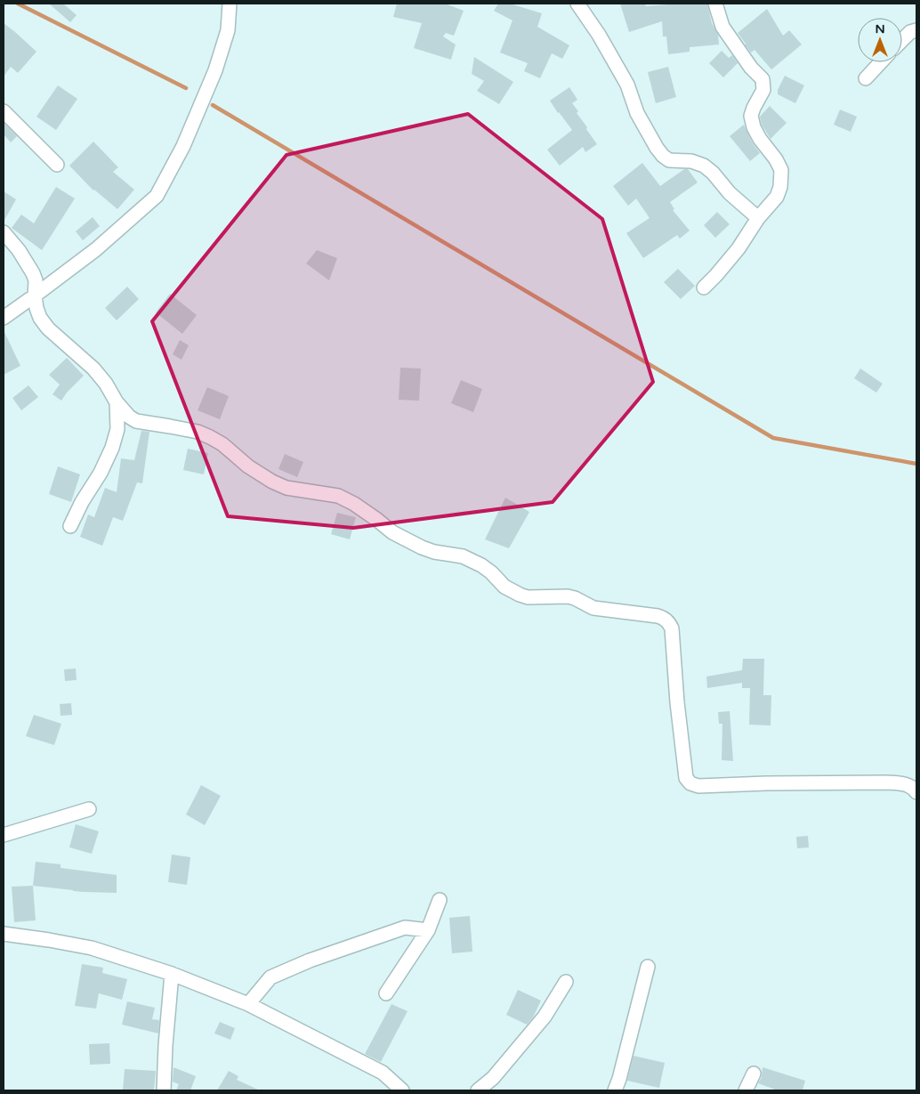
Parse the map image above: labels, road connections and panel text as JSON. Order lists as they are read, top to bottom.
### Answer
{
  "north": "top"
}
